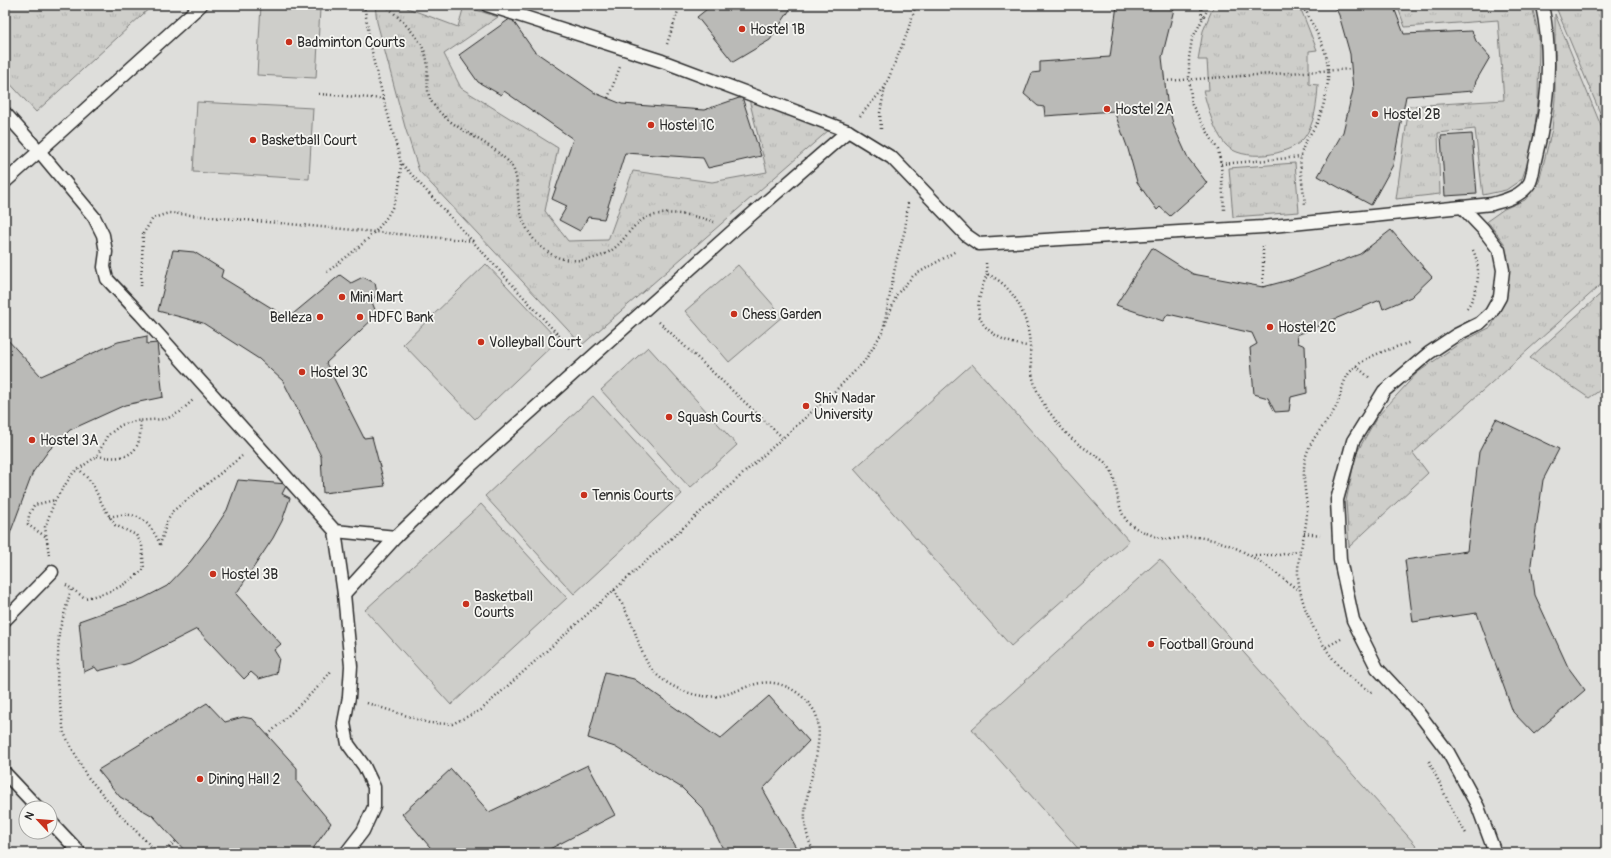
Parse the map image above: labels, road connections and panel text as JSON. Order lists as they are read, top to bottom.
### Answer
{
  "places": [
    "Hostel 1B",
    "Badminton Courts",
    "Hostel 2A",
    "Hostel 2B",
    "Hostel 1C",
    "Basketball Court",
    "Mini Mart",
    "Chess Garden",
    "Belleza",
    "HDFC Bank",
    "Hostel 2C",
    "Volleyball Court",
    "Hostel 3C",
    "Shiv Nadar University",
    "Squash Courts",
    "Hostel 3A",
    "Tennis Courts",
    "Hostel 3B",
    "Basketball Courts",
    "Football Ground",
    "Dining Hall 2"
  ],
  "north": "top left"
}
